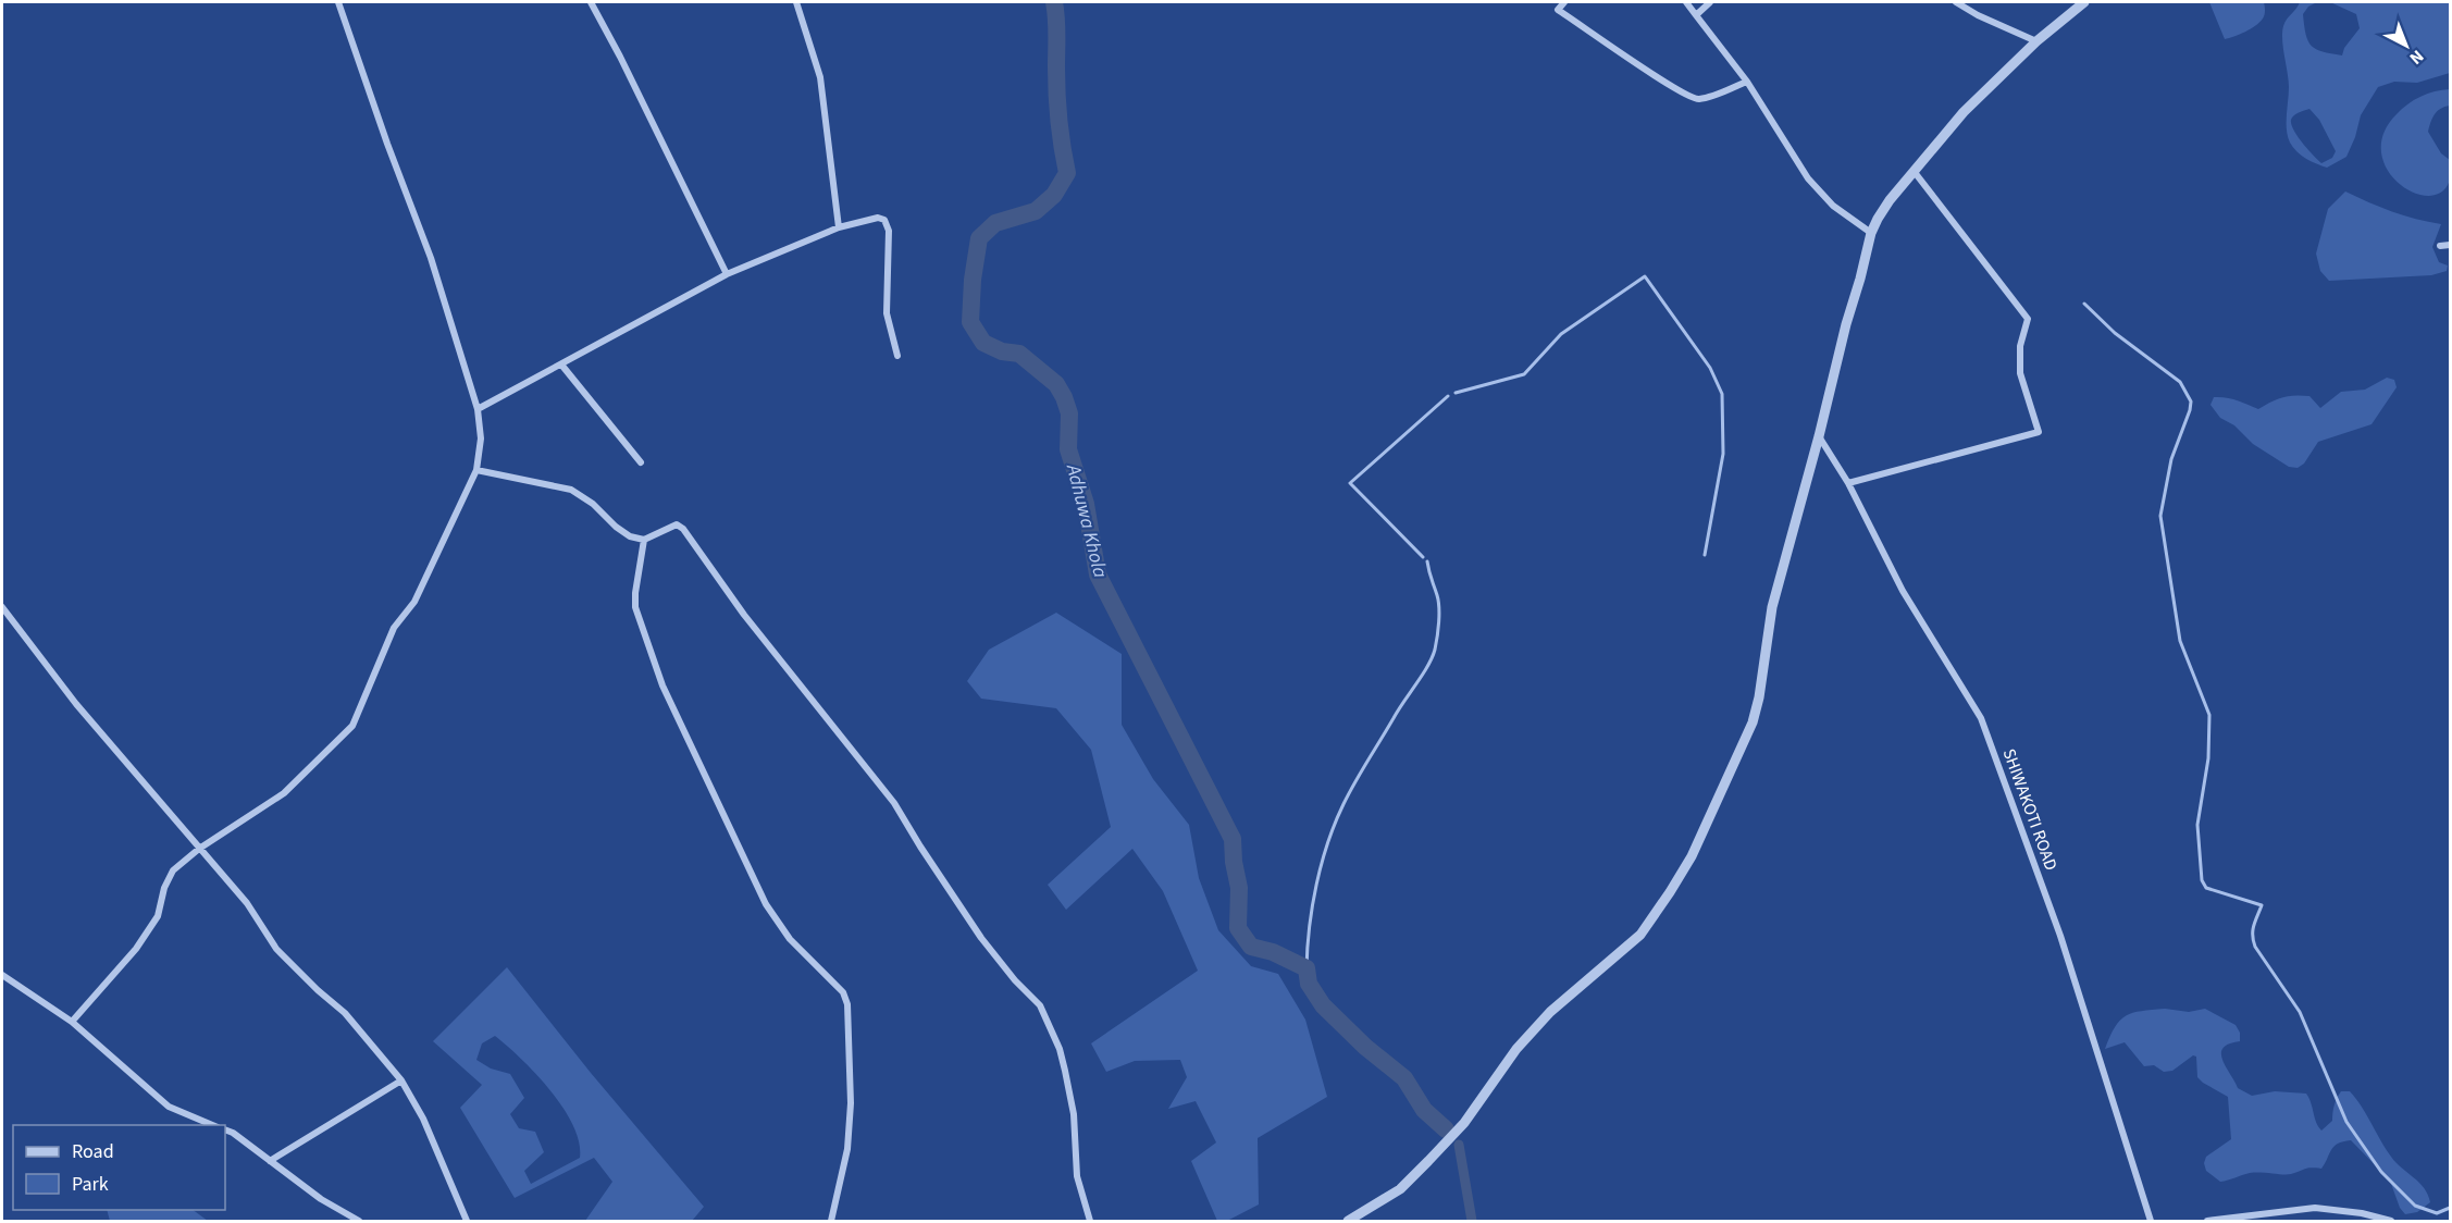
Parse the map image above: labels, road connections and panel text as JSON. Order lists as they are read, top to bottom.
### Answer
{
  "streets": {
    "street": ["SHIWAKOTI ROAD"]
  },
  "water": ["Adhuwa Khola"],
  "legend": ["Road", "Park"],
  "north": "bottom right"
}
